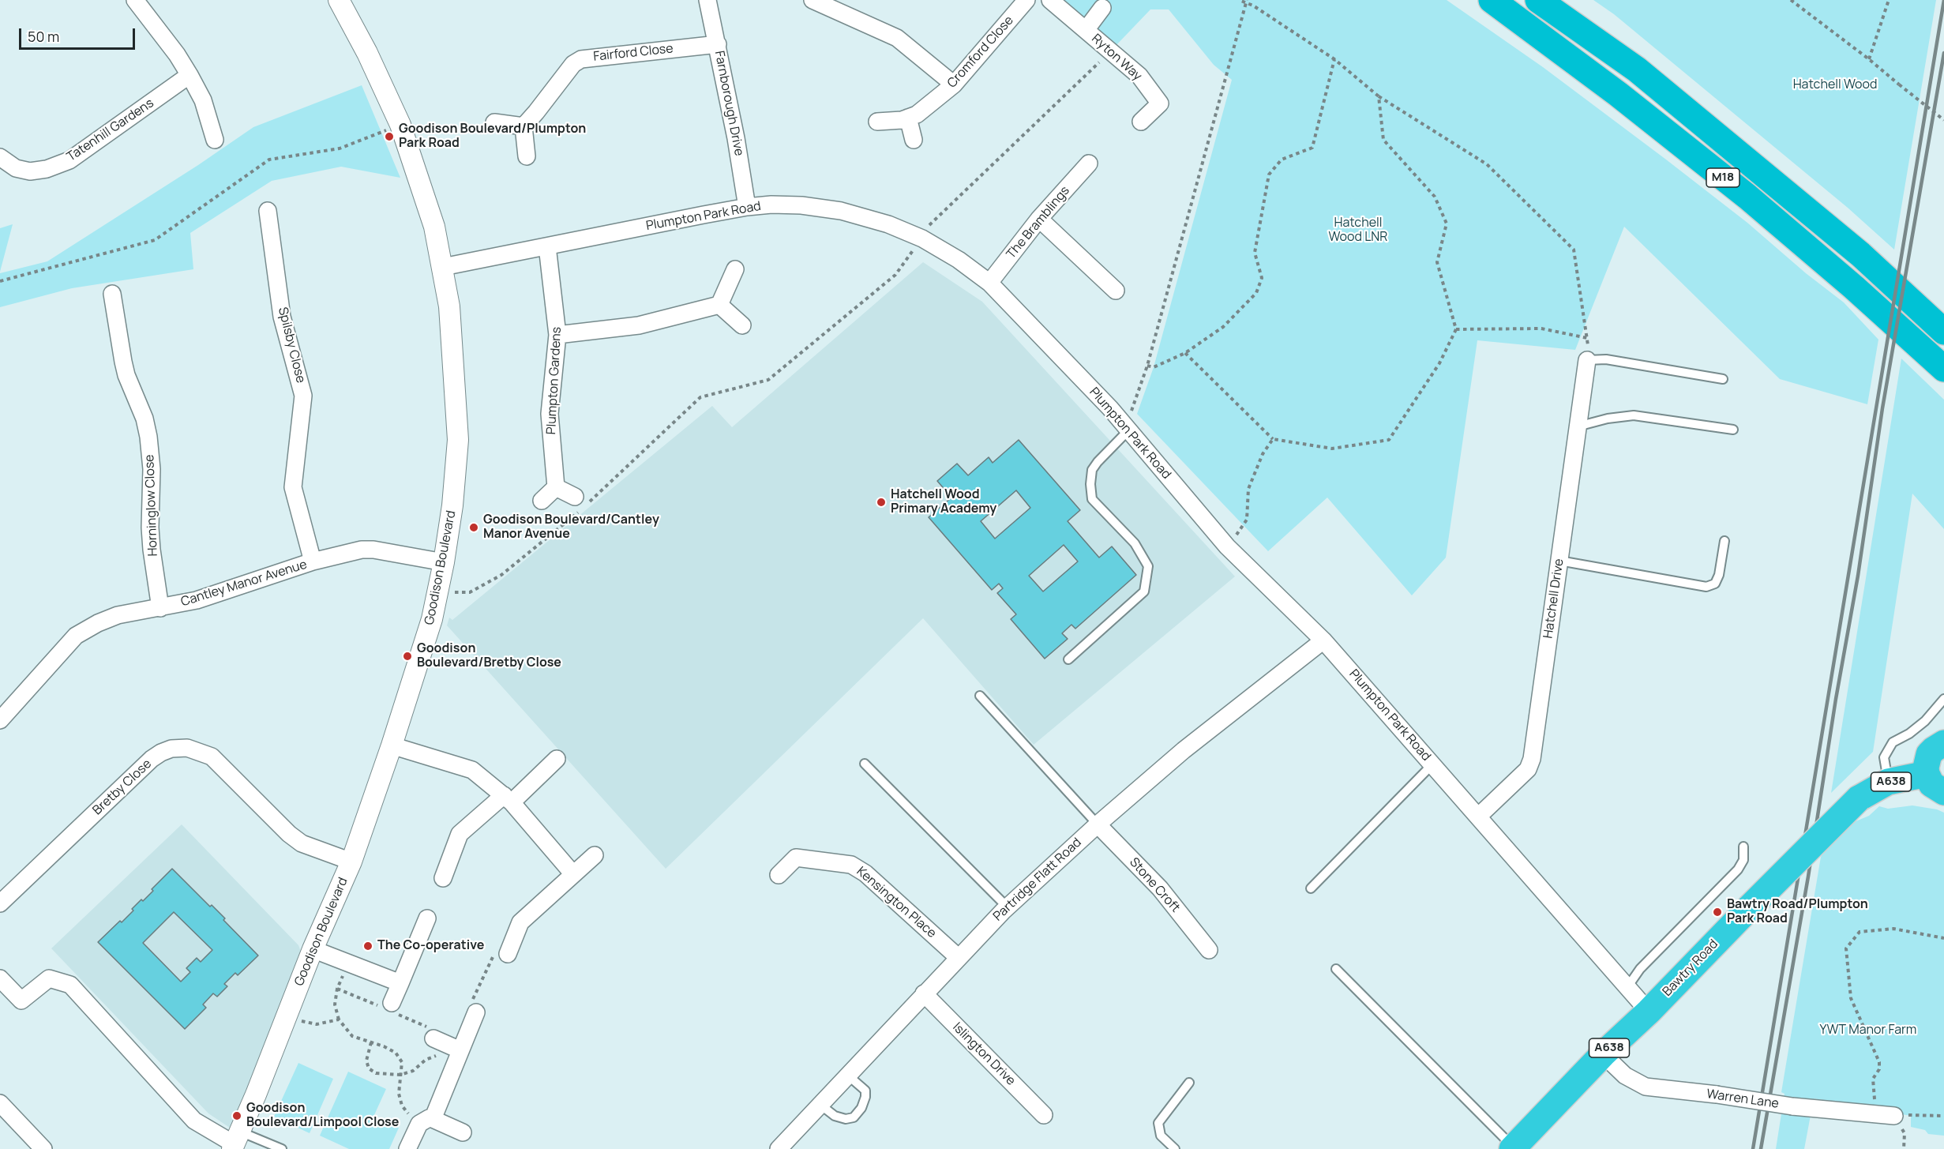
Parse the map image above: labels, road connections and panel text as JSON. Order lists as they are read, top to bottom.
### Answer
{
  "streets": {
    "highway": ["M18", "A638", "Bawtry Road"],
    "street": [
      "Cromford Close",
      "Fairford Close",
      "Ryton Way",
      "Farnborough Drive",
      "Tatenhill Gardens",
      "Plumpton Park Road",
      "The Bramblings",
      "Spilsby Close",
      "Plumpton Gardens",
      "Horninglow Close",
      "Goodison Boulevard",
      "Cantley Manor Avenue",
      "Hatchell Drive",
      "Bretby Close",
      "Partridge Flatt Road",
      "Stone Croft",
      "Kensington Place",
      "Islington Drive",
      "Warren Lane"
    ]
  },
  "crossings": [
    ["Fairford Close", "Farnborough Drive"],
    ["Farnborough Drive", "Plumpton Park Road"],
    ["Plumpton Park Road", "The Bramblings"],
    ["Plumpton Park Road", "Plumpton Gardens"],
    ["Plumpton Park Road", "Goodison Boulevard"],
    ["Plumpton Park Road", "Hatchell Drive"],
    ["Plumpton Park Road", "Partridge Flatt Road"],
    ["Plumpton Park Road", "Bawtry Road"],
    ["Spilsby Close", "Cantley Manor Avenue"],
    ["Horninglow Close", "Cantley Manor Avenue"],
    ["Goodison Boulevard", "Cantley Manor Avenue"],
    ["Goodison Boulevard", "Bretby Close"],
    ["A638", "Bawtry Road"],
    ["Partridge Flatt Road", "Stone Croft"],
    ["Partridge Flatt Road", "Kensington Place"],
    ["Partridge Flatt Road", "Islington Drive"],
    ["Bawtry Road", "Warren Lane"]
  ],
  "parks": ["Hatchell Wood", "Hatchell Wood LNR", "YWT Manor Farm"],
  "places": [
    "Goodison Boulevard/Plumpton Park Road",
    "Hatchell Wood Primary Academy",
    "Goodison Boulevard/Cantley Manor Avenue",
    "Goodison Boulevard/Bretby Close",
    "Bawtry Road/Plumpton Park Road",
    "The Co-operative",
    "Goodison Boulevard/Limpool Close"
  ],
  "scale_bar": "50 m"
}
